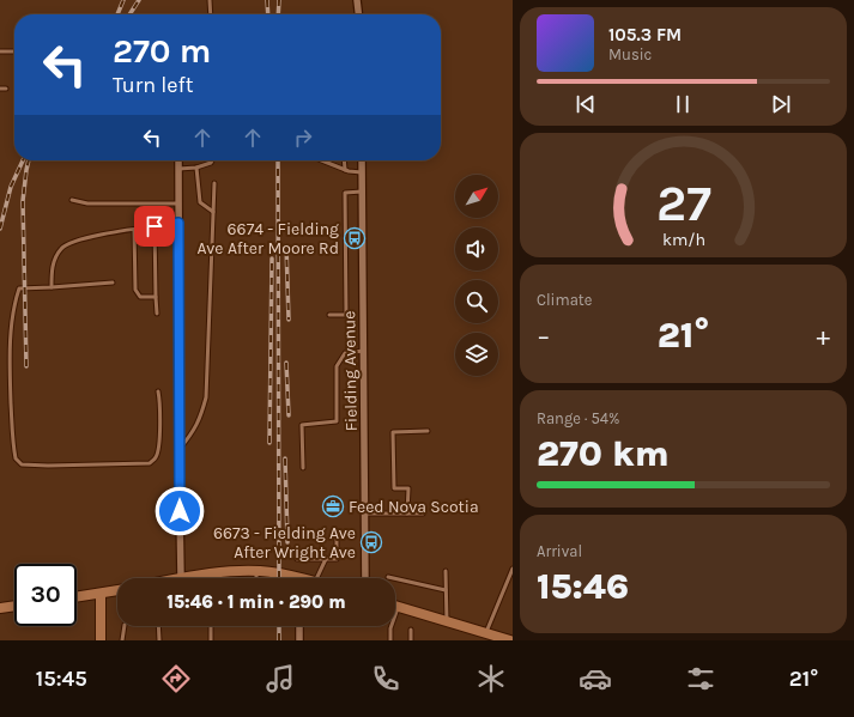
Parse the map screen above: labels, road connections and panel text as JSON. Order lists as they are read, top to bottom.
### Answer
{
  "streets": {
    "street": ["Fielding Avenue"]
  },
  "places": {
    "bus stop": ["6674 - Fielding Ave After Moore Rd", "6673 - Fielding Ave After Wright Ave"],
    "office": ["Feed Nova Scotia"]
  },
  "north": "top right",
  "page": {
    "turn": ["270 m", "Turn left"],
    "song": ["105.3 FM", "Music"],
    "tile": [
      "Climate",
      ["Range · 54%", "270 km"],
      ["Arrival", "15:46"]
    ],
    "heat": ["−", "21°", "+"],
    "limit": "30",
    "trip": "15:46 · 1 min · 290 m",
    "tabs": ["15:45", "21°"],
    "gauge": ["27", "km/h"]
  }
}
